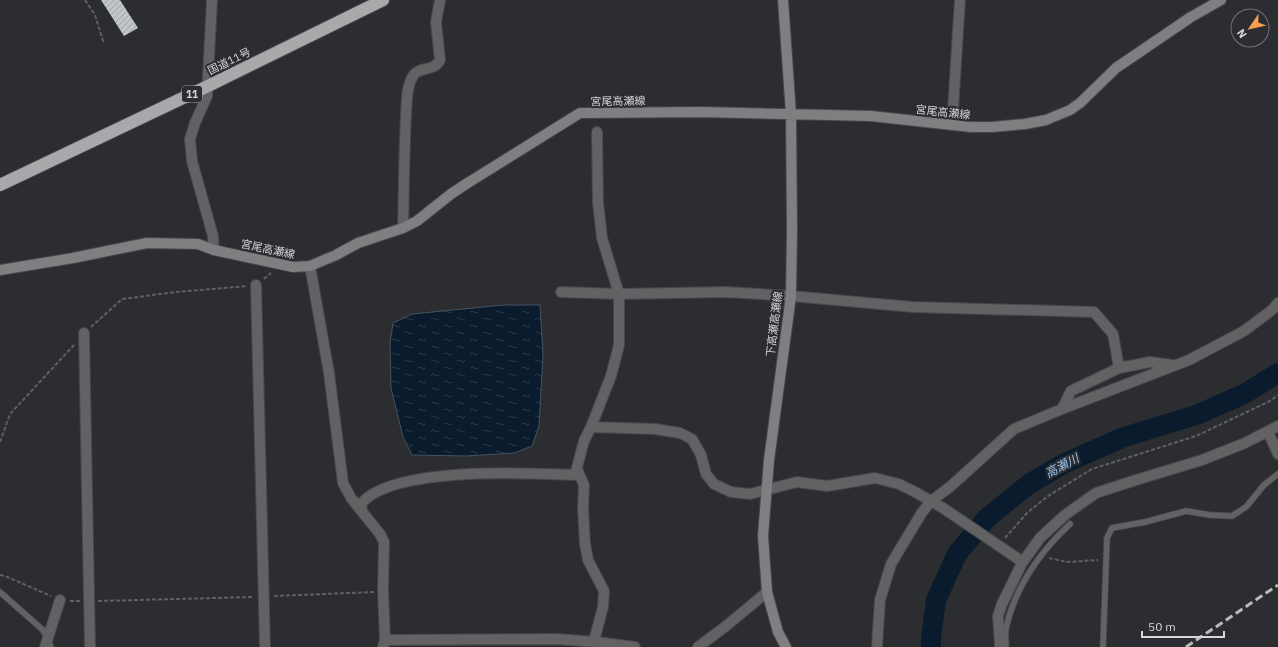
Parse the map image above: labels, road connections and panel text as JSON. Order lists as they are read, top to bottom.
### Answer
{
  "streets": {
    "highway": ["国道11号", "11"],
    "main road": ["宮尾高瀬線", "下高瀬高瀬線"]
  },
  "crossings": [
    ["宮尾高瀬線", "下高瀬高瀬線"]
  ],
  "water": ["高瀬川"],
  "scale_bar": "50 m",
  "north": "bottom left"
}
